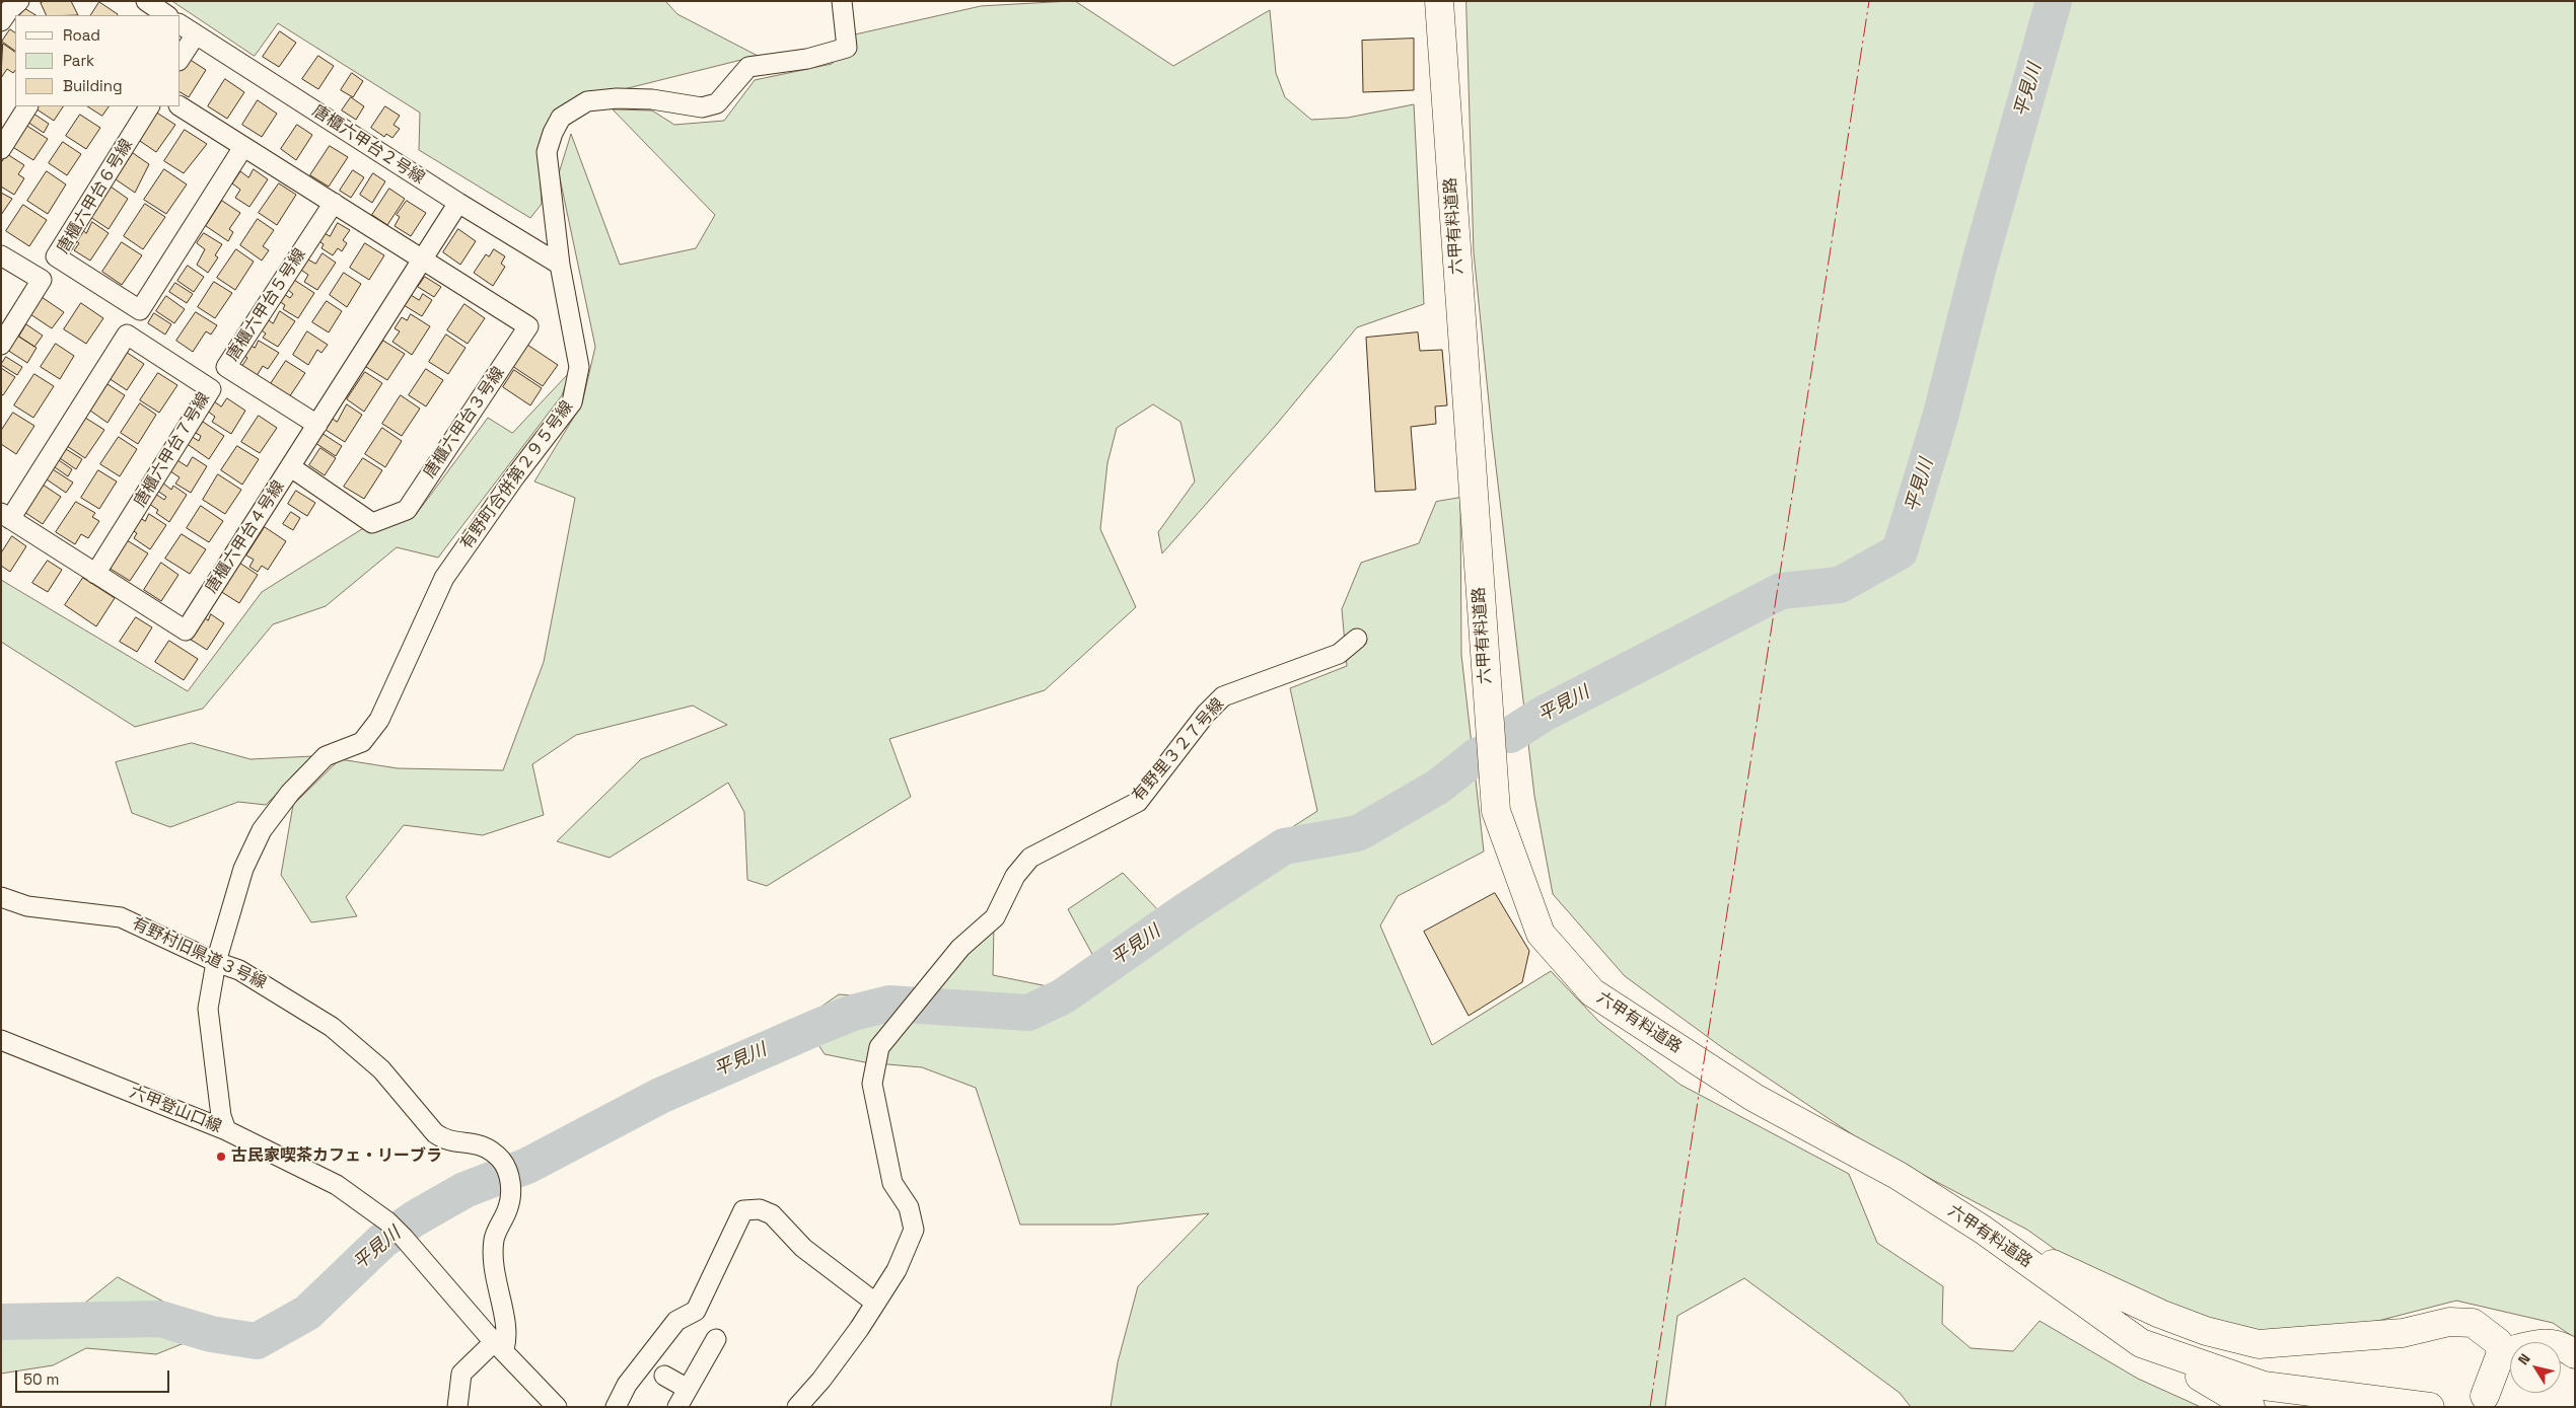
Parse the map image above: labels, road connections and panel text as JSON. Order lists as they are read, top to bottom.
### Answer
{
  "streets": {
    "main road": ["六甲有料道路"],
    "street": [
      "唐櫃六甲台２号線",
      "唐櫃六甲台６号線",
      "唐櫃六甲台５号線",
      "唐櫃六甲台３号線",
      "唐櫃六甲台７号線",
      "有野町合併第２９５号線",
      "唐櫃六甲台４号線",
      "有野里３２７号線",
      "有野村旧県道３号線",
      "六甲登山口線"
    ]
  },
  "crossings": [
    ["唐櫃六甲台２号線", "有野町合併第２９５号線"],
    ["唐櫃六甲台２号線", "唐櫃六甲台４号線"],
    ["唐櫃六甲台５号線", "唐櫃六甲台４号線"],
    ["唐櫃六甲台３号線", "唐櫃六甲台４号線"],
    ["唐櫃六甲台７号線", "唐櫃六甲台４号線"],
    ["有野町合併第２９５号線", "有野村旧県道３号線"],
    ["有野町合併第２９５号線", "六甲登山口線"],
    ["有野村旧県道３号線", "六甲登山口線"]
  ],
  "water": ["平見川"],
  "places": ["古民家喫茶カフェ・リーブラ"],
  "legend": ["Road", "Park", "Building"],
  "scale_bar": "50 m",
  "north": "top left"
}
